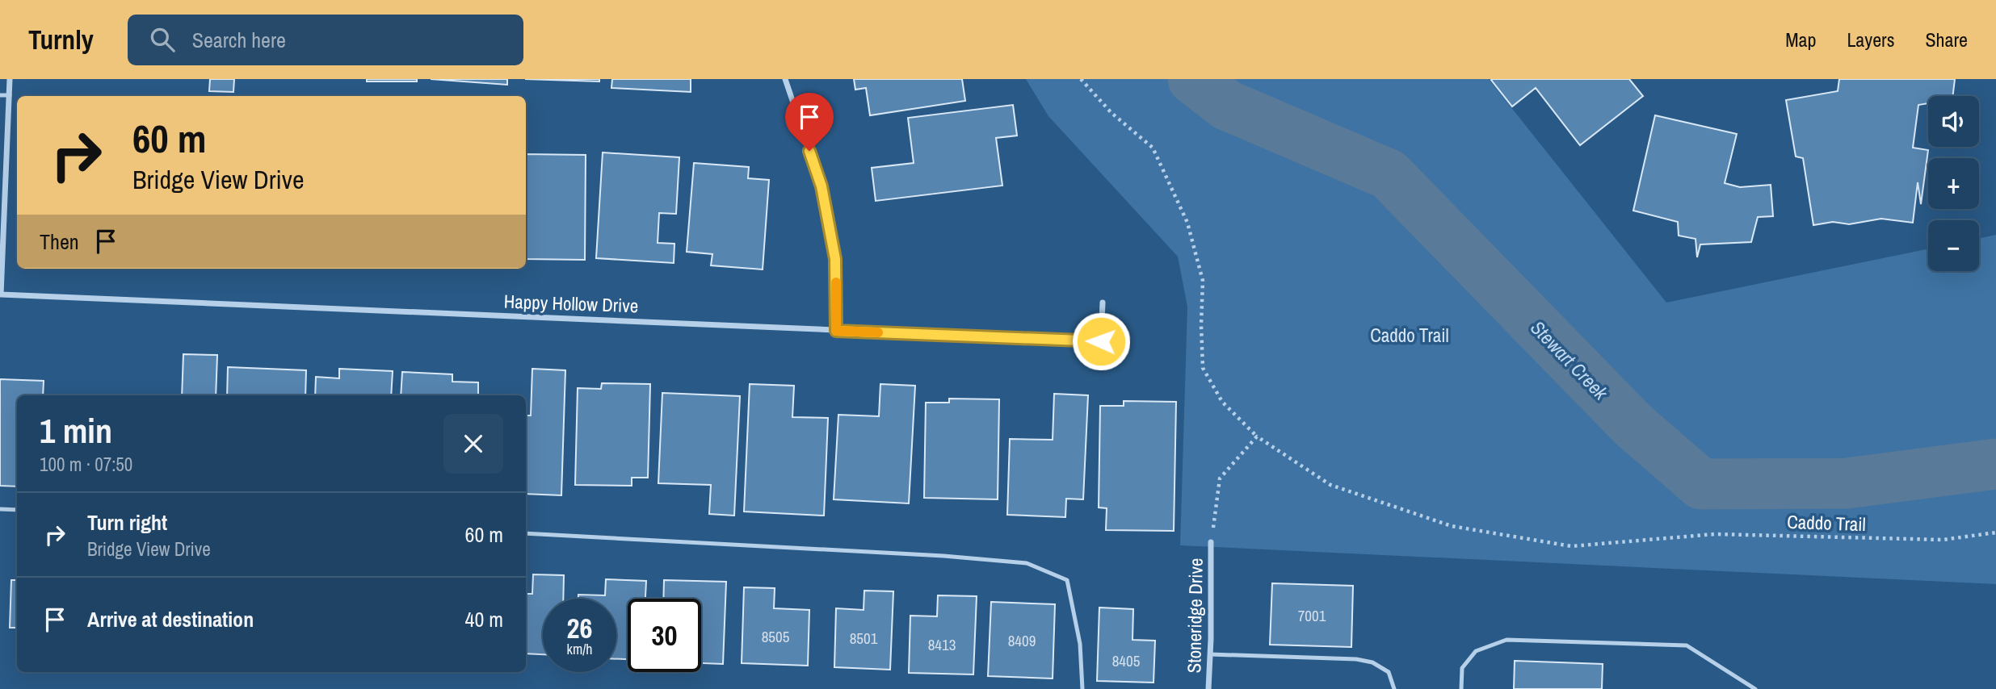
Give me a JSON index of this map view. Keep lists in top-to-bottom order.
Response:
{
  "streets": {
    "street": ["Happy Hollow Drive", "Stoneridge Drive"],
    "path": ["Caddo Trail"]
  },
  "water": ["Stewart Creek"],
  "parks": ["Caddo Trail"],
  "house_numbers": [
    "7001",
    "8505",
    "8501",
    "8409",
    "8413",
    "8405"
  ],
  "page": {
    "header": "Turnly",
    "search": "Search here",
    "nav": ["Map", "Layers", "Share"],
    "map_buttons": ["+", "−"],
    "turn": ["60 m", "Bridge View Drive"],
    "then": "Then",
    "heading": ["1 min", "100 m · 07:50"],
    "list": [
      {
        "name": "Turn right",
        "note": "Bridge View Drive",
        "value": "60 m"
      },
      {
        "name": "Arrive at destination",
        "value": "40 m"
      }
    ],
    "speed": "26 km/h",
    "limit": "30"
  }
}
